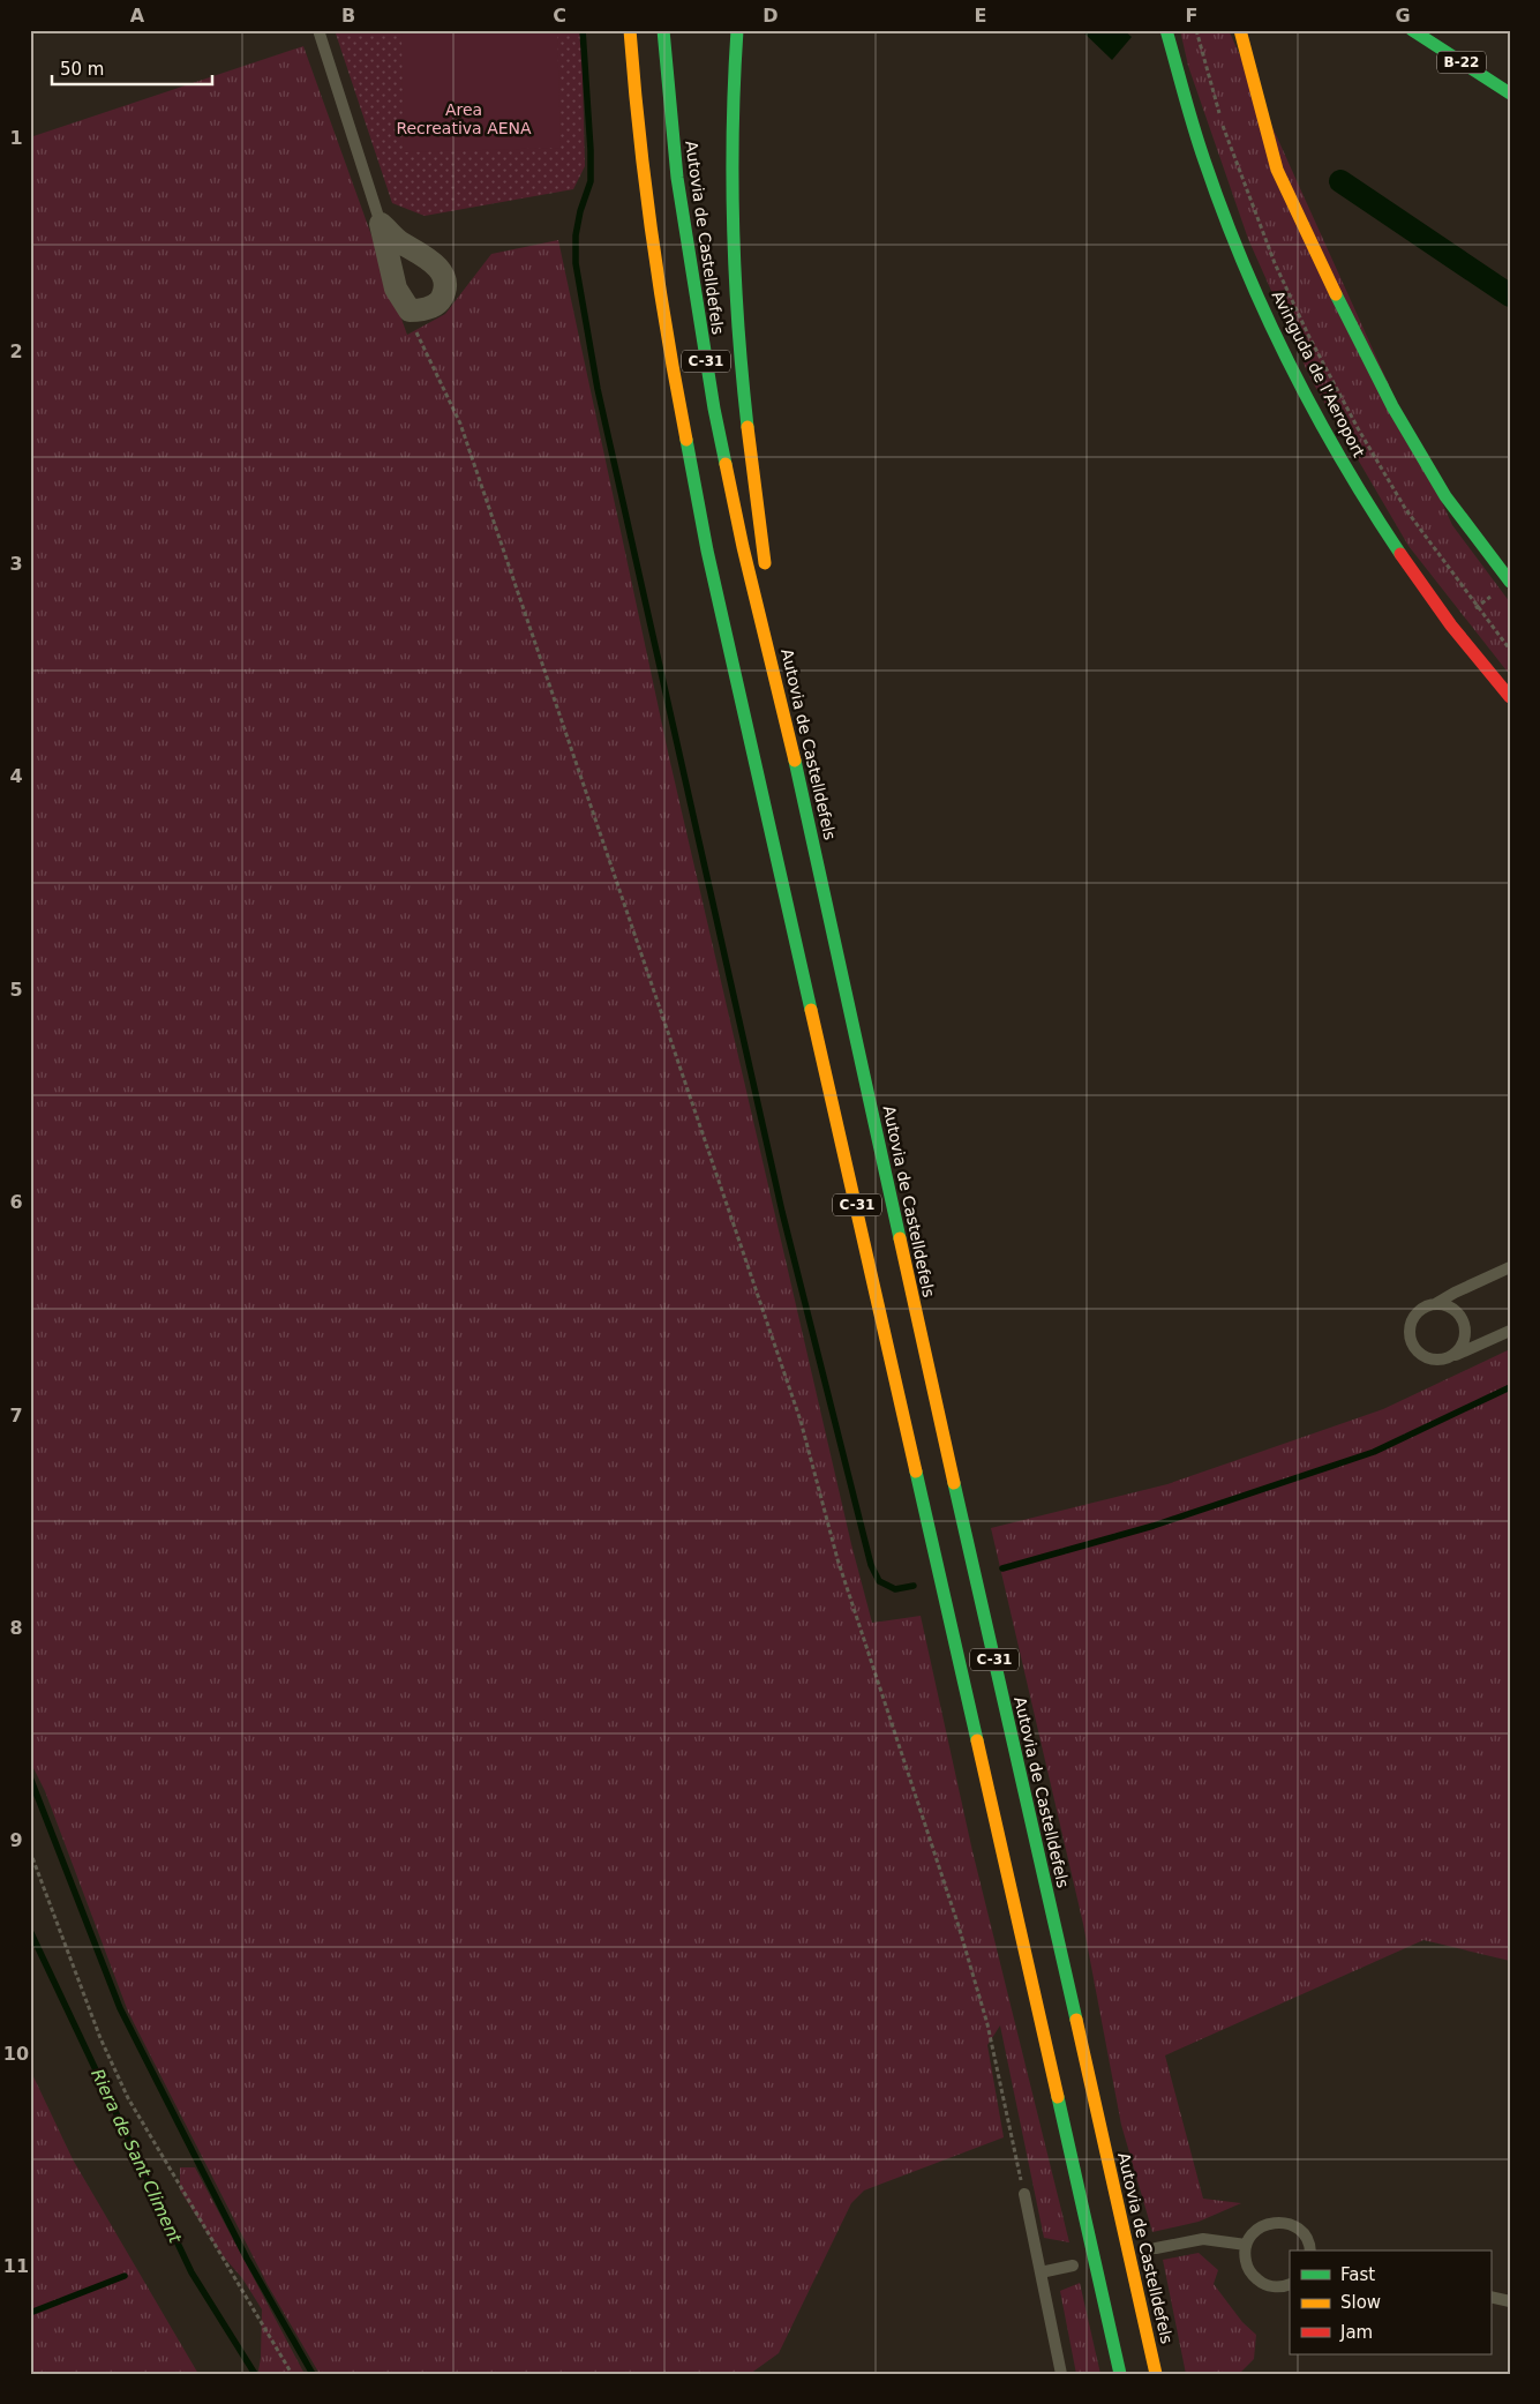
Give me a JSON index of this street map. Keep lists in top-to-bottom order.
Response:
{
  "streets": {
    "main road": [
      "B-22",
      "Autovia de Castelldefels",
      "C-31",
      "Avinguda de l'Aeroport"
    ]
  },
  "water": ["Riera de Sant Climent"],
  "parks": ["Area Recreativa AENA"],
  "legend": ["Fast", "Slow", "Jam"],
  "scale_bar": "50 m",
  "grid": {
    "columns": [
      "A",
      "B",
      "C",
      "D",
      "E",
      "F",
      "G"
    ],
    "rows": [
      "1",
      "2",
      "3",
      "4",
      "5",
      "6",
      "7",
      "8",
      "9",
      "10",
      "11"
    ]
  }
}
